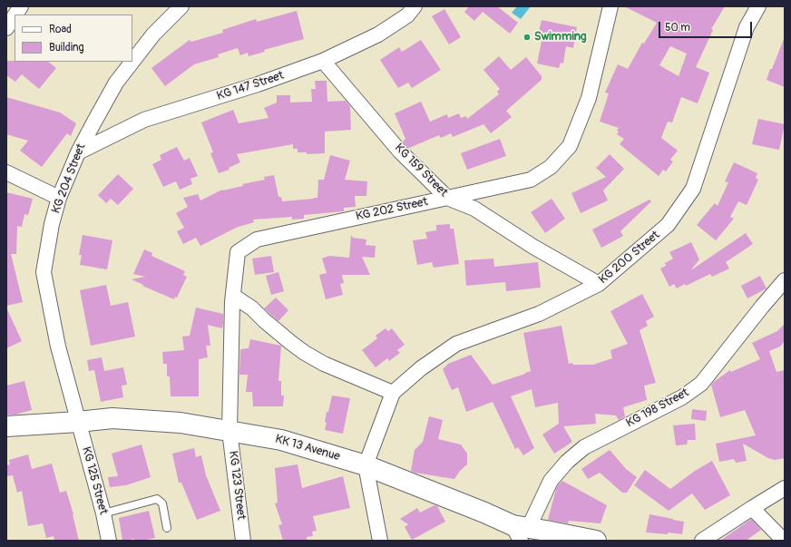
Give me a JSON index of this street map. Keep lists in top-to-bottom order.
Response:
{
  "streets": {
    "main road": ["KK 13 Avenue"],
    "street": [
      "KG 147 Street",
      "KG 159 Street",
      "KG 204 Street",
      "KG 202 Street",
      "KG 200 Street",
      "KG 198 Street",
      "KG 125 Street",
      "KG 123 Street"
    ]
  },
  "crossings": [
    ["KG 147 Street", "KG 159 Street"],
    ["KG 147 Street", "KG 204 Street"],
    ["KG 159 Street", "KG 202 Street"],
    ["KG 159 Street", "KG 200 Street"],
    ["KG 204 Street", "KK 13 Avenue"],
    ["KG 204 Street", "KG 125 Street"],
    ["KG 202 Street", "KK 13 Avenue"],
    ["KG 202 Street", "KG 123 Street"],
    ["KG 200 Street", "KK 13 Avenue"],
    ["KG 198 Street", "KK 13 Avenue"],
    ["KK 13 Avenue", "KG 125 Street"],
    ["KK 13 Avenue", "KG 123 Street"]
  ],
  "places": ["Swimming"],
  "legend": ["Road", "Building"],
  "scale_bar": "50 m"
}
